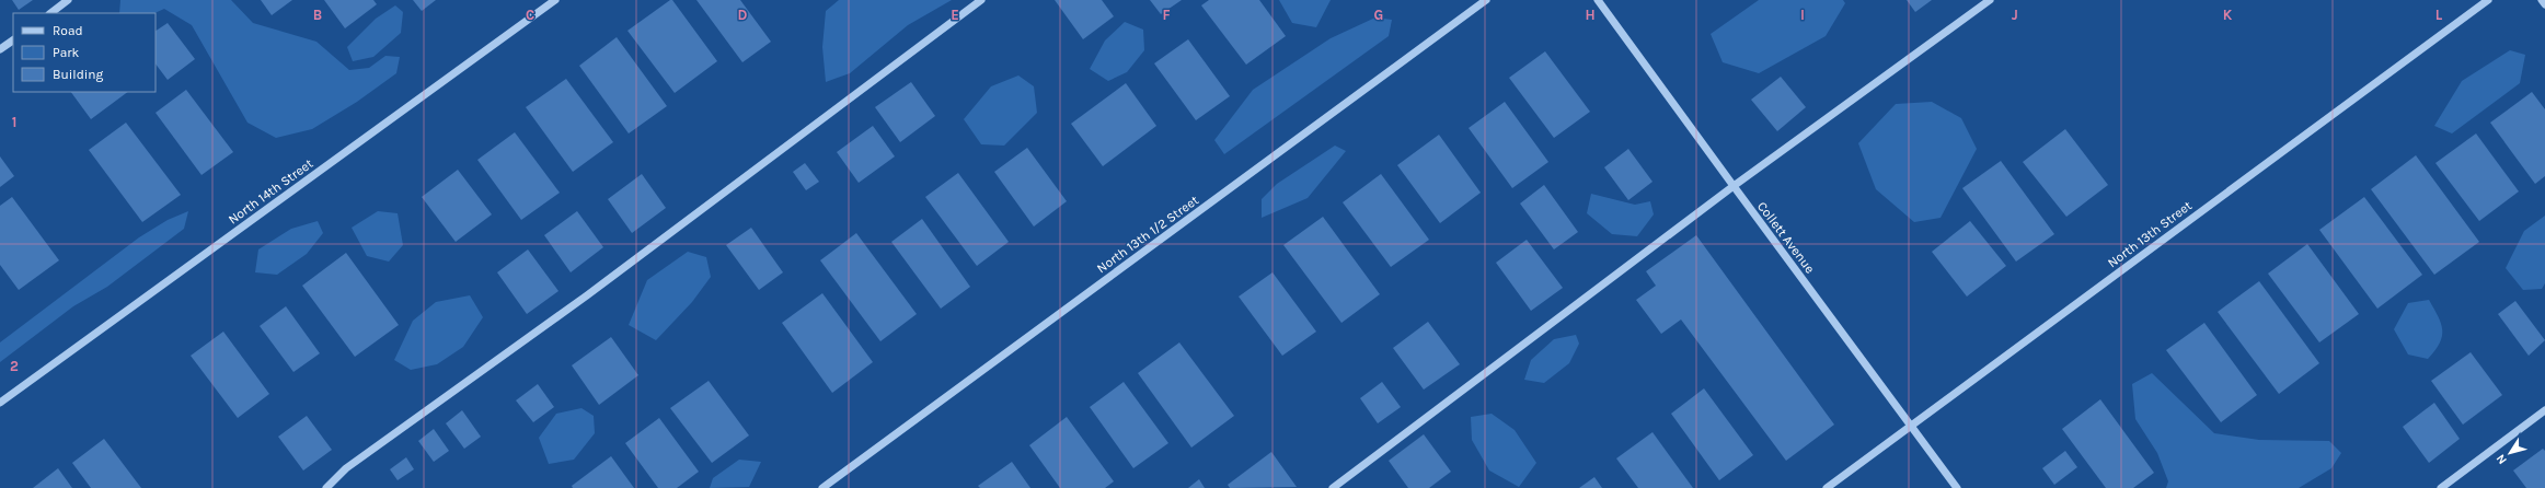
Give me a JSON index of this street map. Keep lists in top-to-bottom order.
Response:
{
  "streets": {
    "street": [
      "North 14th Street",
      "North 13th 1/2 Street",
      "North 13th Street",
      "Collett Avenue"
    ]
  },
  "crossings": [
    ["North 13th Street", "Collett Avenue"]
  ],
  "legend": ["Road", "Park", "Building"],
  "north": "bottom left",
  "grid": {
    "columns": [
      "B",
      "C",
      "D",
      "E",
      "F",
      "G",
      "H",
      "I",
      "J",
      "K",
      "L"
    ],
    "rows": ["1", "2"]
  }
}
